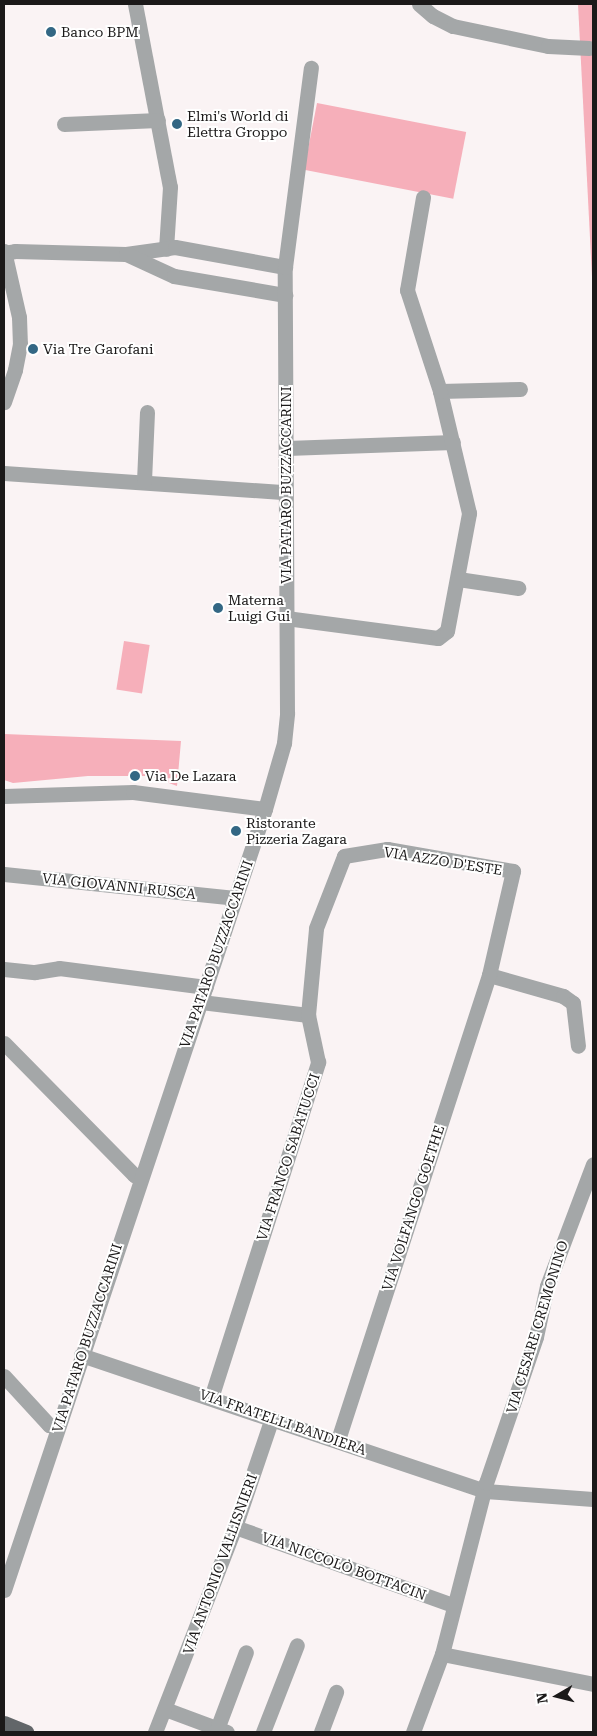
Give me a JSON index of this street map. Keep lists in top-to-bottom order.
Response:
{
  "streets": {
    "street": [
      "VIA PATARO BUZZACCARINI",
      "VIA AZZO D'ESTE",
      "VIA GIOVANNI RUSCA",
      "VIA FRANCO SABATUCCI",
      "VIA VOLFANGO GOETHE",
      "VIA CESARE CREMONINO",
      "VIA FRATELLI BANDIERA",
      "VIA ANTONIO VALLISNIERI",
      "VIA NICCOLÒ BOTTACIN"
    ]
  },
  "crossings": [
    ["VIA PATARO BUZZACCARINI", "VIA GIOVANNI RUSCA"],
    ["VIA PATARO BUZZACCARINI", "VIA FRATELLI BANDIERA"],
    ["VIA AZZO D'ESTE", "VIA FRANCO SABATUCCI"],
    ["VIA AZZO D'ESTE", "VIA VOLFANGO GOETHE"],
    ["VIA FRANCO SABATUCCI", "VIA FRATELLI BANDIERA"],
    ["VIA VOLFANGO GOETHE", "VIA FRATELLI BANDIERA"],
    ["VIA CESARE CREMONINO", "VIA FRATELLI BANDIERA"],
    ["VIA CESARE CREMONINO", "VIA NICCOLÒ BOTTACIN"],
    ["VIA FRATELLI BANDIERA", "VIA ANTONIO VALLISNIERI"],
    ["VIA ANTONIO VALLISNIERI", "VIA NICCOLÒ BOTTACIN"]
  ],
  "places": [
    "Banco BPM",
    "Elmi's World di Elettra Groppo",
    "Via Tre Garofani",
    "Materna Luigi Gui",
    "Via De Lazara",
    "Ristorante Pizzeria Zagara"
  ],
  "north": "left"
}
